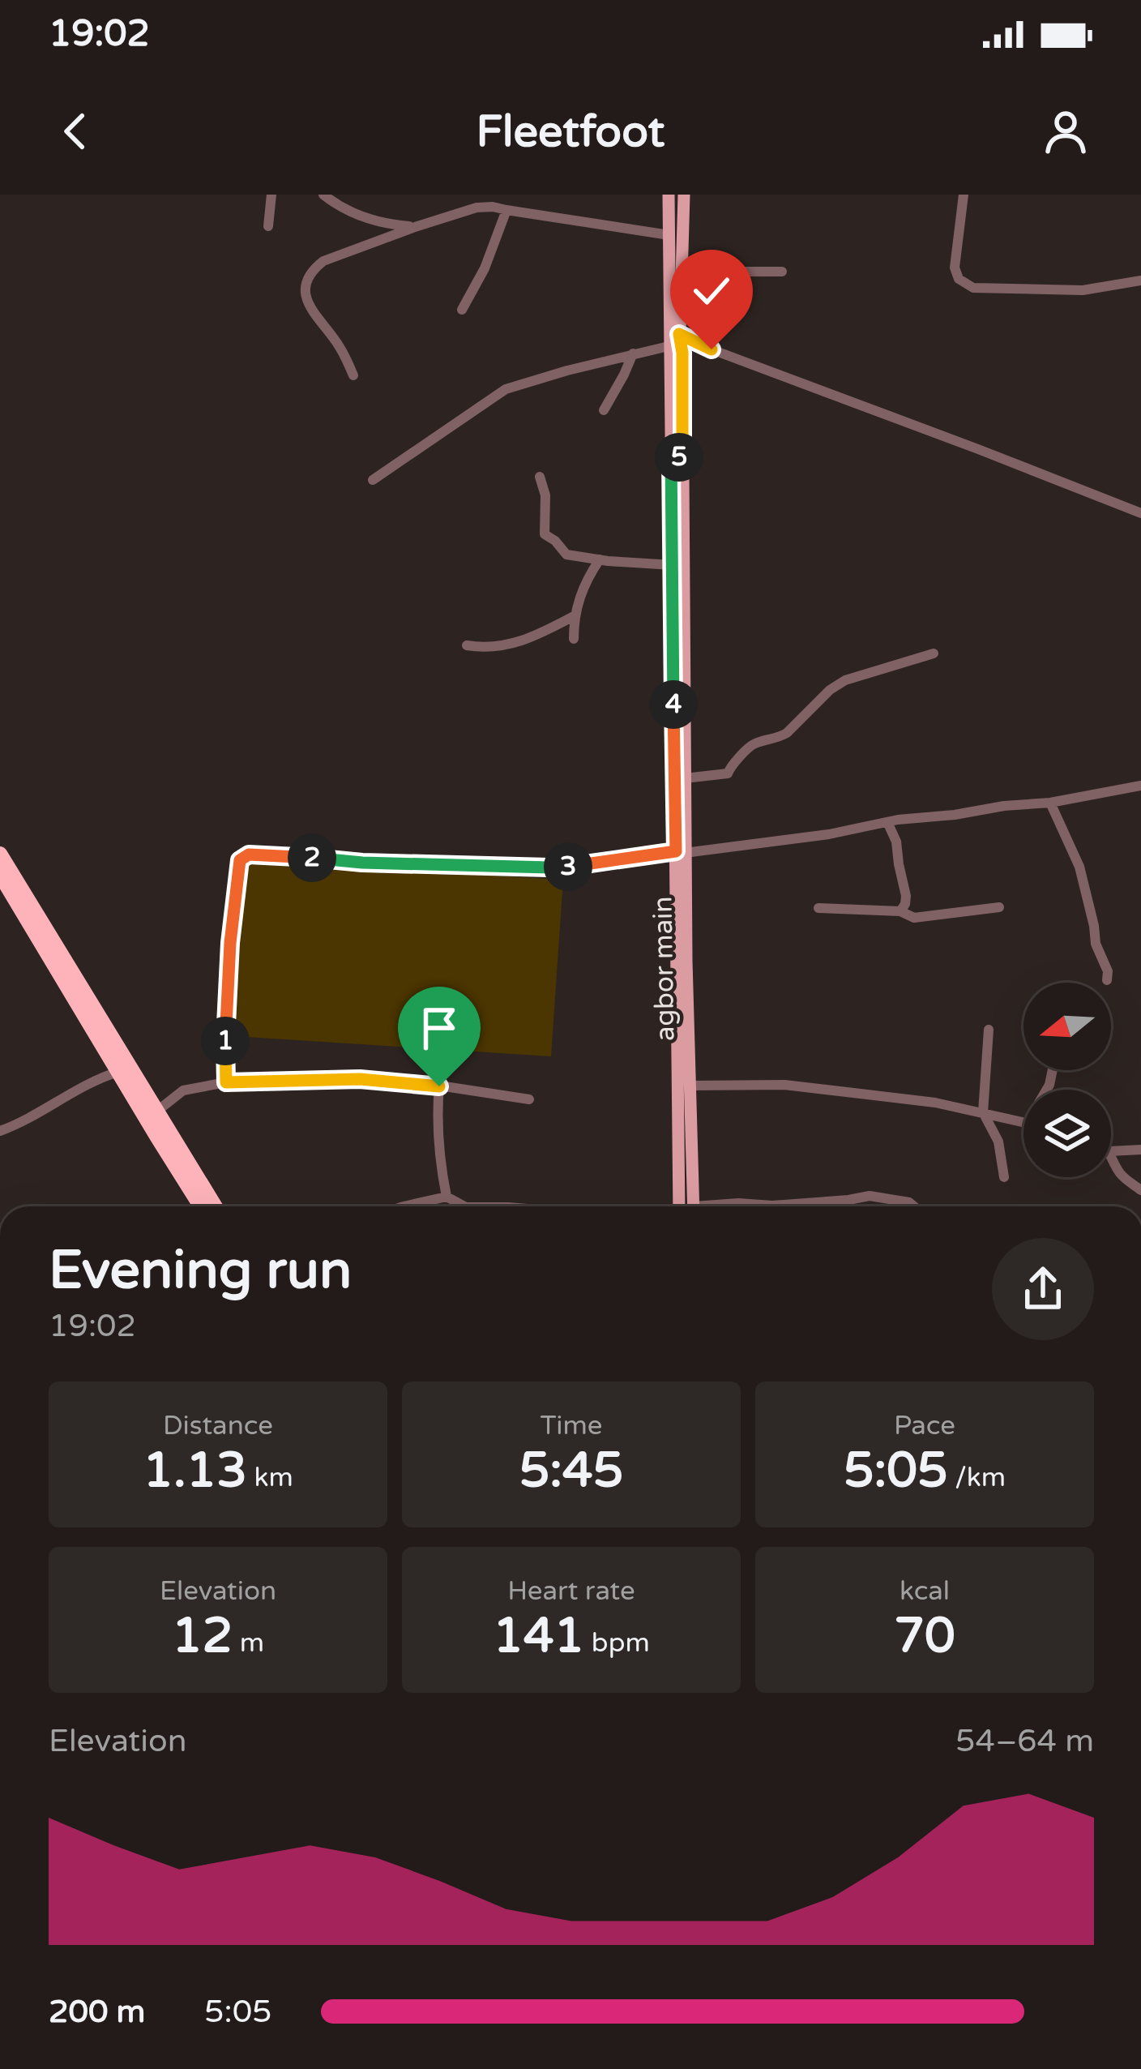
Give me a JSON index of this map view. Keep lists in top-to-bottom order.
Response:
{
  "streets": {
    "main road": ["agbor main"]
  },
  "north": "left",
  "page": {
    "status": "19:02",
    "header": "Fleetfoot",
    "pins": [
      "5",
      "4",
      "2",
      "3",
      "1"
    ],
    "heading": ["Evening run", "19:02"],
    "stats": [
      ["Distance", "1.13 km"],
      ["Time", "5:45"],
      ["Pace", "5:05 /km"],
      ["Elevation", "12 m"],
      ["Heart rate", "141 bpm"],
      ["kcal", "70"]
    ],
    "chart": ["Elevation", "54–64 m"],
    "list": [
      {
        "name": "200 m",
        "note": "5:05"
      }
    ]
  }
}
